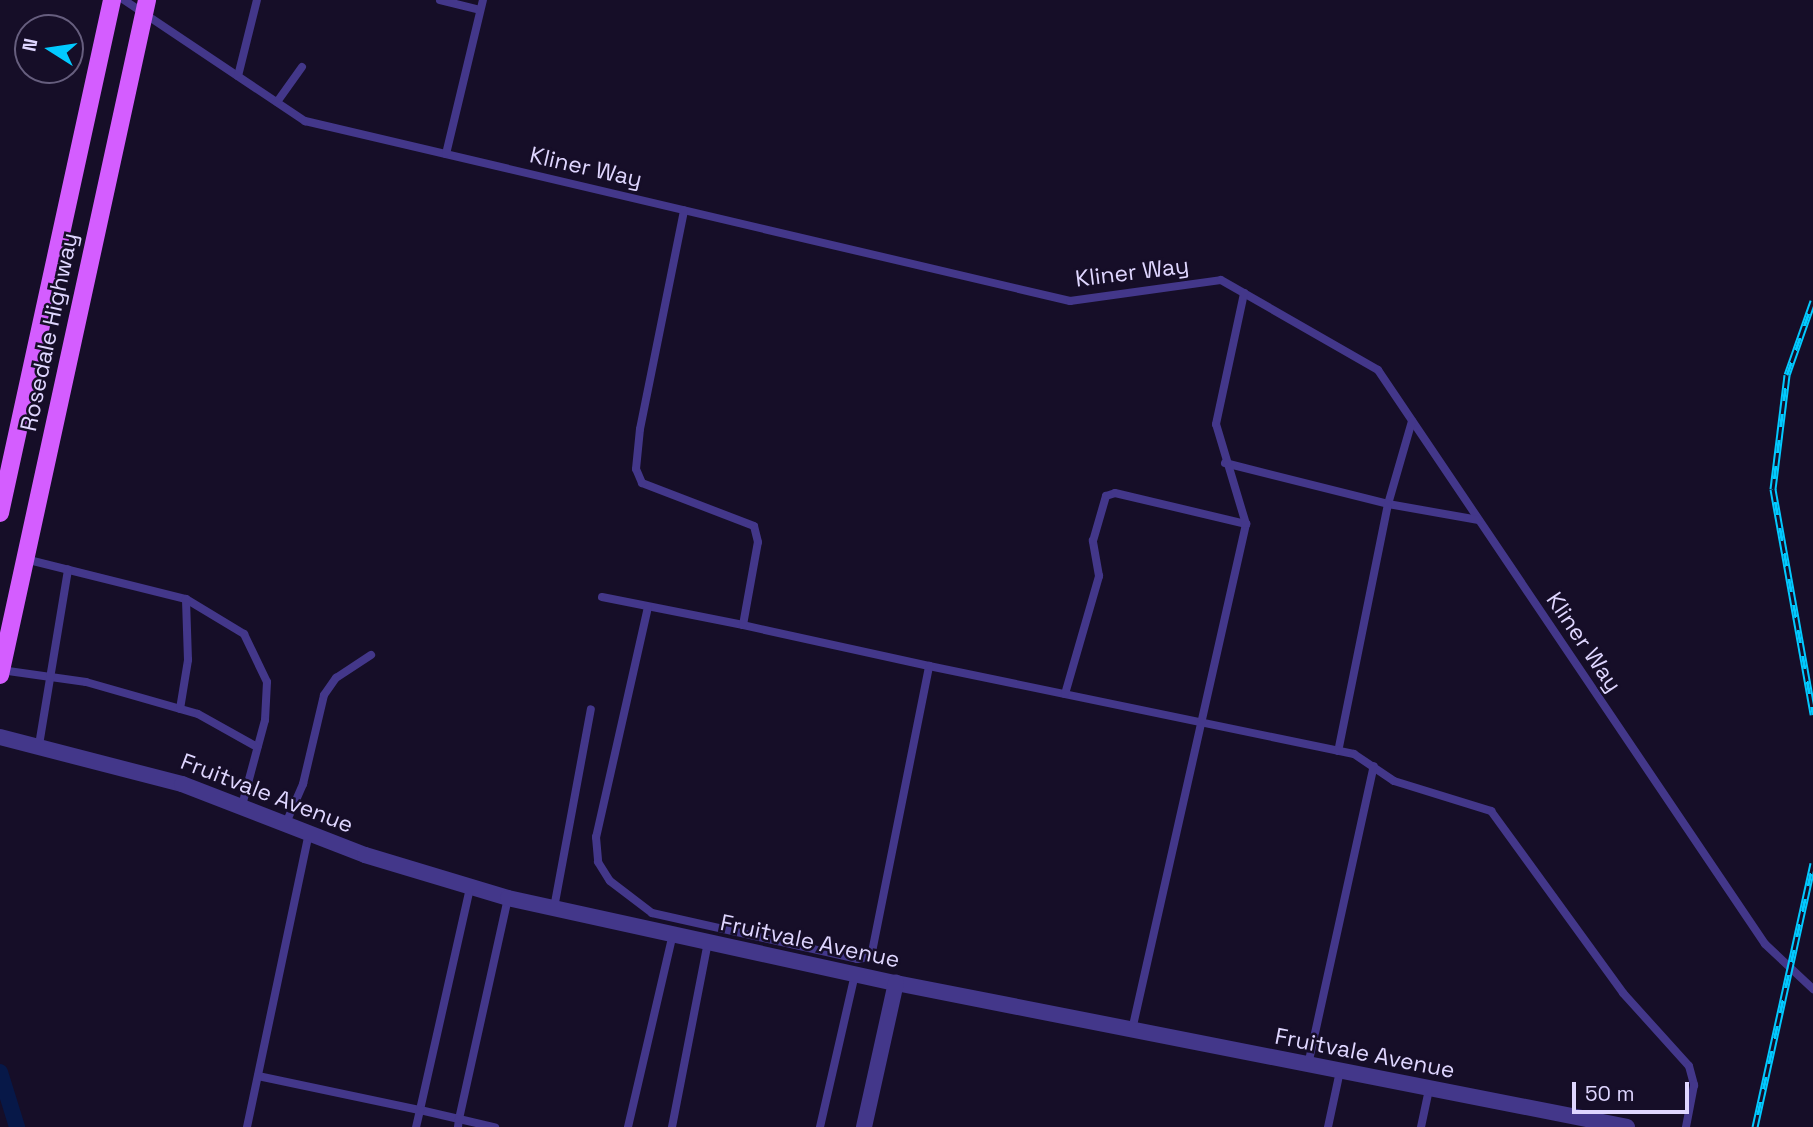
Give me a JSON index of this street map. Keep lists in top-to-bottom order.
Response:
{
  "streets": {
    "main road": ["Rosedale Highway"],
    "street": ["Fruitvale Avenue"],
    "lane": ["Kliner Way"]
  },
  "crossings": [
    ["Kliner Way", "Rosedale Highway"]
  ],
  "scale_bar": "50 m",
  "north": "left"
}
